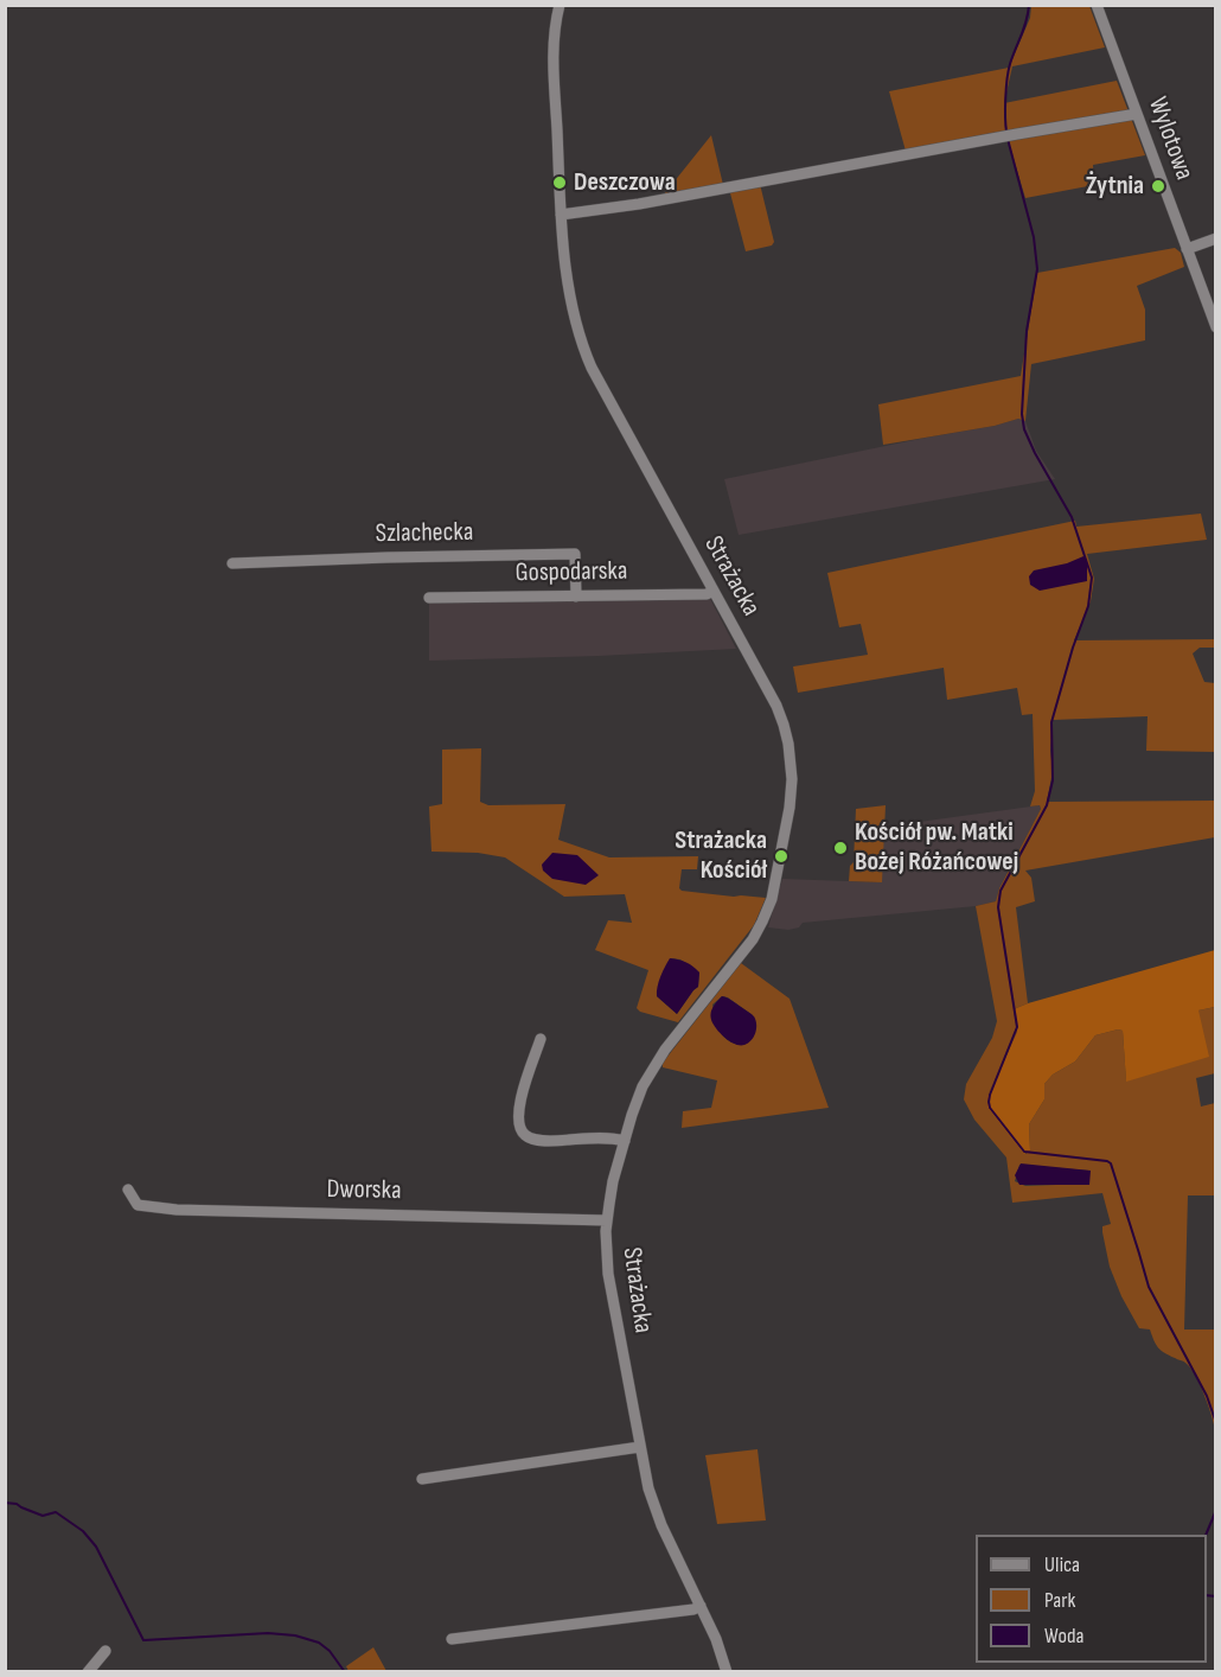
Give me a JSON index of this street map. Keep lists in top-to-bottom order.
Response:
{
  "streets": {
    "street": [
      "Wylotowa",
      "Szlachecka",
      "Gospodarska",
      "Strażacka",
      "Dworska"
    ]
  },
  "crossings": [
    ["Szlachecka", "Gospodarska"],
    ["Gospodarska", "Strażacka"],
    ["Strażacka", "Dworska"]
  ],
  "places": [
    "Deszczowa",
    "Żytnia",
    "Kościół pw. Matki Bożej Różańcowej",
    "Strażacka Kościół"
  ],
  "legend": ["Ulica", "Park", "Woda"]
}
